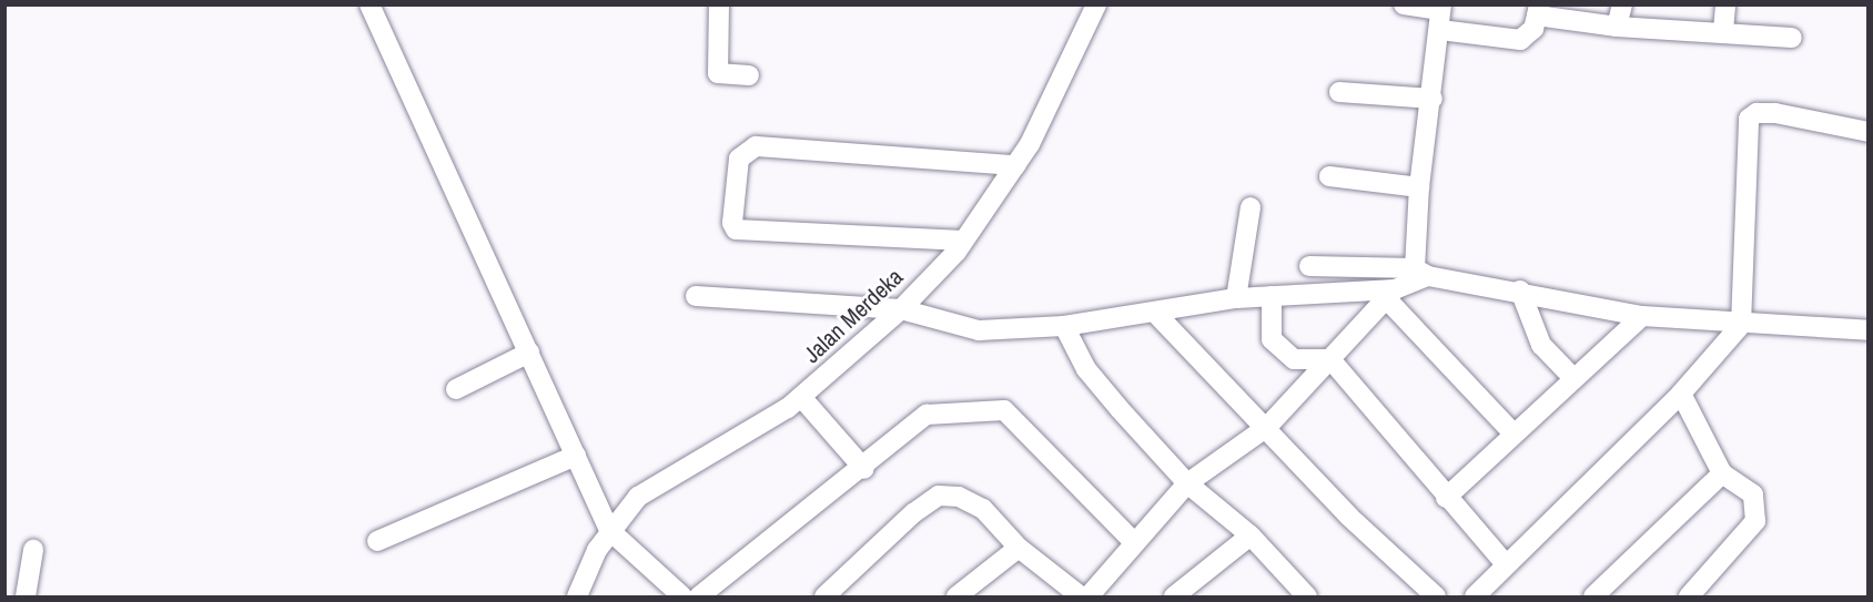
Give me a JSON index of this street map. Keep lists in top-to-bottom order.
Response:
{
  "streets": {
    "street": ["Jalan Merdeka"]
  }
}
